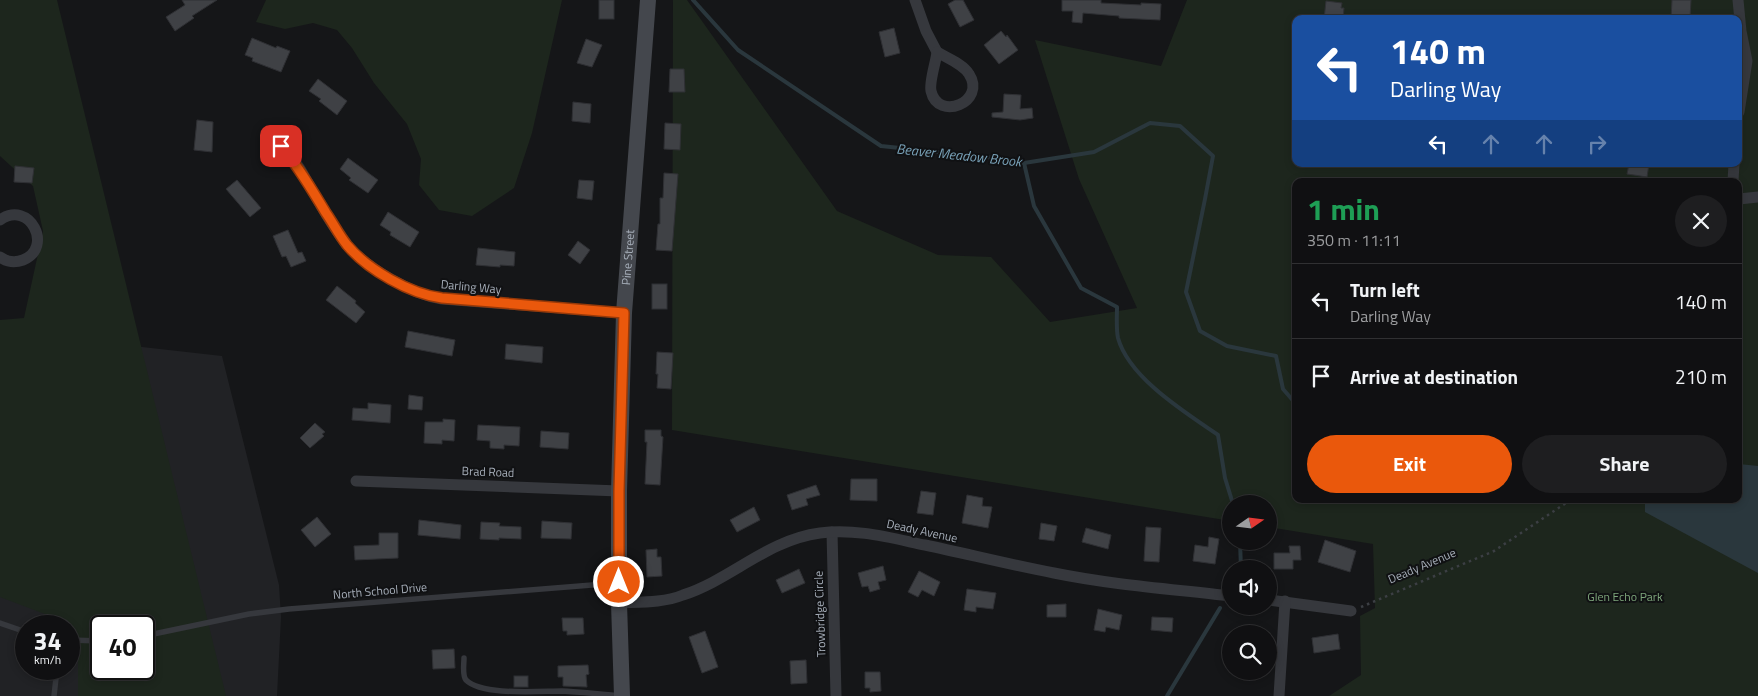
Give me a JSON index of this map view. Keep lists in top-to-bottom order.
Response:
{
  "streets": {
    "street": [
      "Pine Street",
      "Darling Way",
      "Brad Road",
      "Deady Avenue",
      "Trowbridge Circle"
    ],
    "lane": ["North School Drive"]
  },
  "crossings": [
    ["Pine Street", "Darling Way"],
    ["Pine Street", "Brad Road"],
    ["Pine Street", "Deady Avenue"],
    ["Pine Street", "North School Drive"],
    ["Deady Avenue", "Trowbridge Circle"]
  ],
  "water": ["Beaver Meadow Brook"],
  "parks": ["Glen Echo Park"],
  "north": "right",
  "page": {
    "turn": ["140 m", "Darling Way"],
    "heading": ["1 min", "350 m · 11:11"],
    "list": [
      {
        "name": "Turn left",
        "note": "Darling Way",
        "value": "140 m"
      },
      {
        "name": "Arrive at destination",
        "value": "210 m"
      }
    ],
    "buttons": ["Exit", "Share"],
    "speed": "34 km/h",
    "limit": "40"
  }
}
